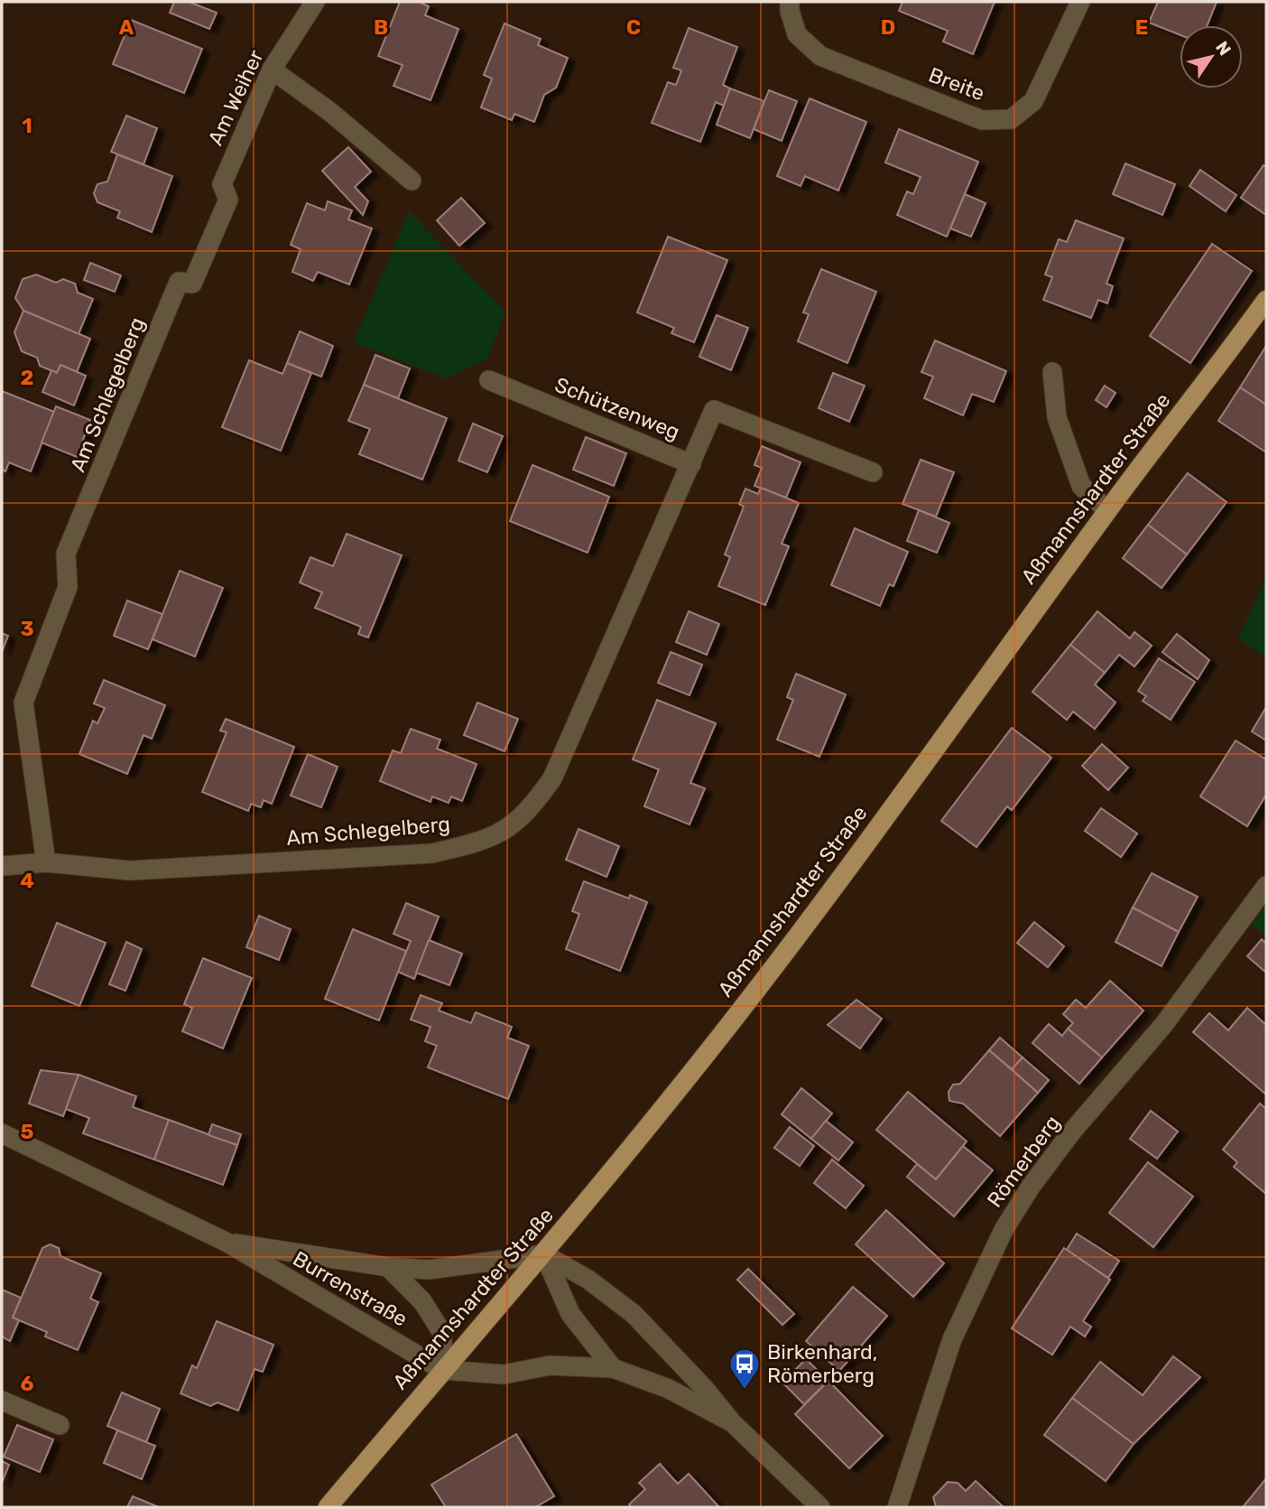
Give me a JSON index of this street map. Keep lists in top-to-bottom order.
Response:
{
  "streets": {
    "main road": ["Aßmannshardter Straße"],
    "street": [
      "Breite",
      "Am Weiher",
      "Am Schlegelberg",
      "Schützenweg",
      "Römerberg",
      "Burrenstraße"
    ]
  },
  "crossings": [
    ["Am Weiher", "Am Schlegelberg"],
    ["Am Schlegelberg", "Schützenweg"],
    ["Aßmannshardter Straße", "Burrenstraße"]
  ],
  "places": {
    "bus stop": ["Birkenhard, Römerberg"]
  },
  "north": "top right",
  "grid": {
    "columns": [
      "A",
      "B",
      "C",
      "D",
      "E"
    ],
    "rows": [
      "1",
      "2",
      "3",
      "4",
      "5",
      "6"
    ]
  }
}
